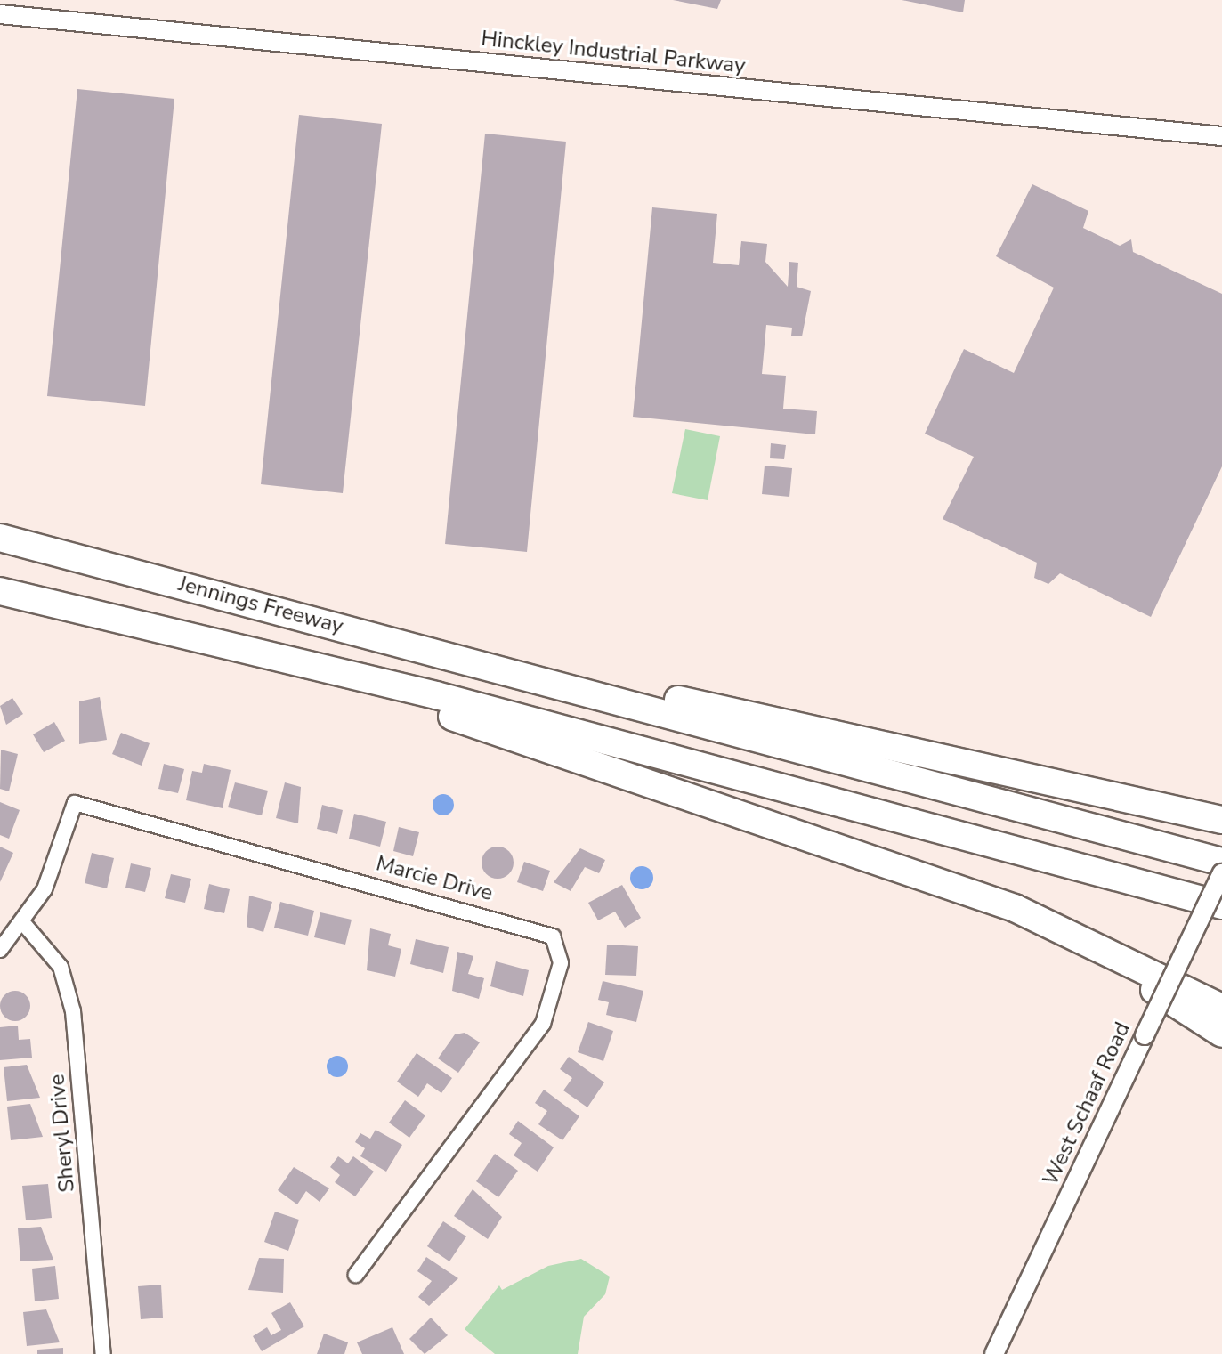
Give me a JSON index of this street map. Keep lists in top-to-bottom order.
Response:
{
  "streets": {
    "highway": ["Jennings Freeway"],
    "street": [
      "Hinckley Industrial Parkway",
      "Marcie Drive",
      "West Schaaf Road",
      "Sheryl Drive"
    ]
  },
  "crossings": [
    ["Marcie Drive", "Sheryl Drive"]
  ]
}
